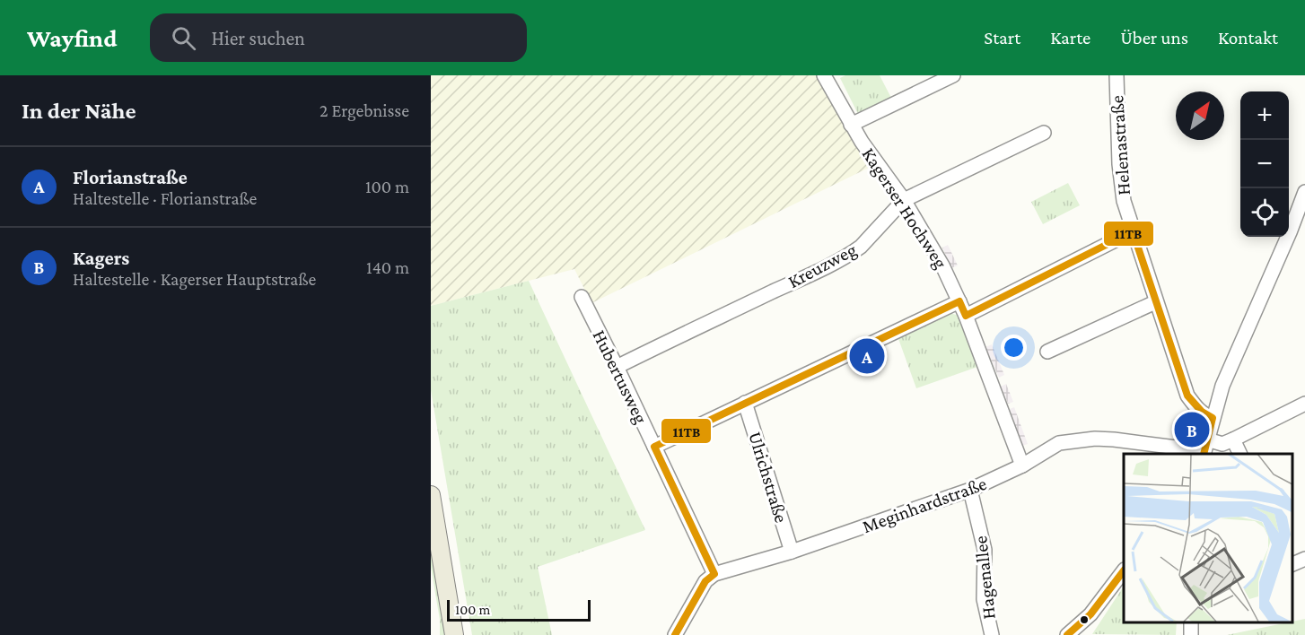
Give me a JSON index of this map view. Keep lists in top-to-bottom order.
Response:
{
  "streets": {
    "street": [
      "Helenastraße",
      "Kagerser Hochweg",
      "Kreuzweg",
      "Hubertusweg",
      "Ulrichstraße",
      "Meginhardstraße",
      "Hagenallee"
    ]
  },
  "crossings": [
    ["Kagerser Hochweg", "Kreuzweg"],
    ["Kagerser Hochweg", "Meginhardstraße"],
    ["Kreuzweg", "Hubertusweg"],
    ["Hubertusweg", "Meginhardstraße"],
    ["Ulrichstraße", "Meginhardstraße"],
    ["Meginhardstraße", "Hagenallee"]
  ],
  "lines": ["transit line 11TB"],
  "scale_bar": "100 m",
  "north": "top right",
  "page": {
    "header": "Wayfind",
    "search": "Hier suchen",
    "nav": [
      "Start",
      "Karte",
      "Über uns",
      "Kontakt"
    ],
    "heading": ["In der Nähe", "2 Ergebnisse"],
    "map_buttons": ["+", "−"],
    "list": [
      {
        "mark": "A",
        "name": "Florianstraße",
        "note": "Haltestelle · Florianstraße",
        "value": "100 m"
      },
      {
        "mark": "B",
        "name": "Kagers",
        "note": "Haltestelle · Kagerser Hauptstraße",
        "value": "140 m"
      }
    ],
    "pins": ["A", "B"],
    "scale": "100 m"
  }
}
